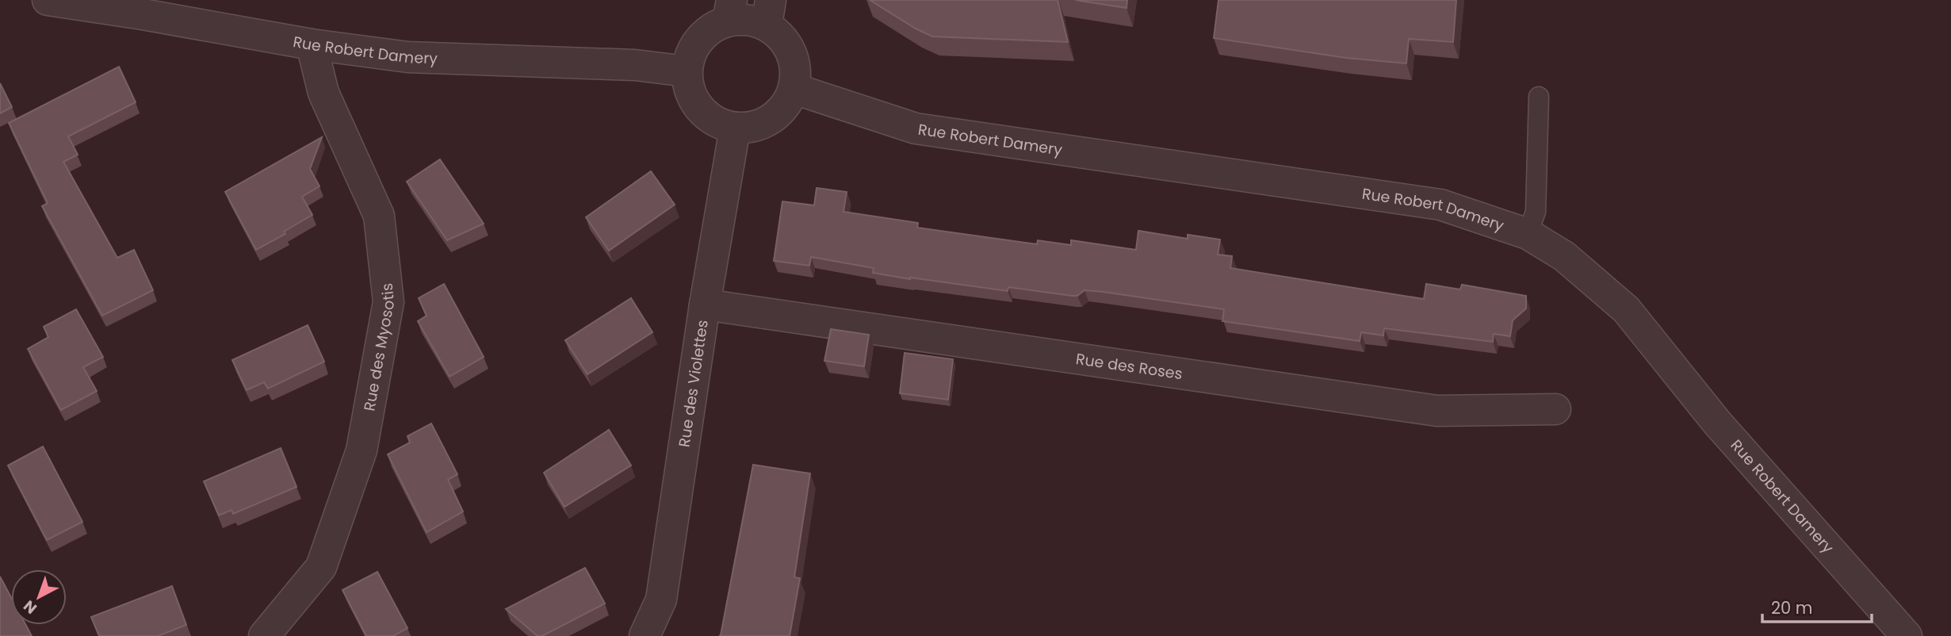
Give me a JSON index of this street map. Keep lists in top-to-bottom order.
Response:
{
  "streets": {
    "street": [
      "Rue Robert Damery",
      "Rue des Myosotis",
      "Rue des Roses",
      "Rue des Violettes"
    ]
  },
  "crossings": [
    ["Rue Robert Damery", "Rue des Myosotis"],
    ["Rue Robert Damery", "Rue des Violettes"],
    ["Rue des Roses", "Rue des Violettes"]
  ],
  "scale_bar": "20 m",
  "north": "bottom left"
}
